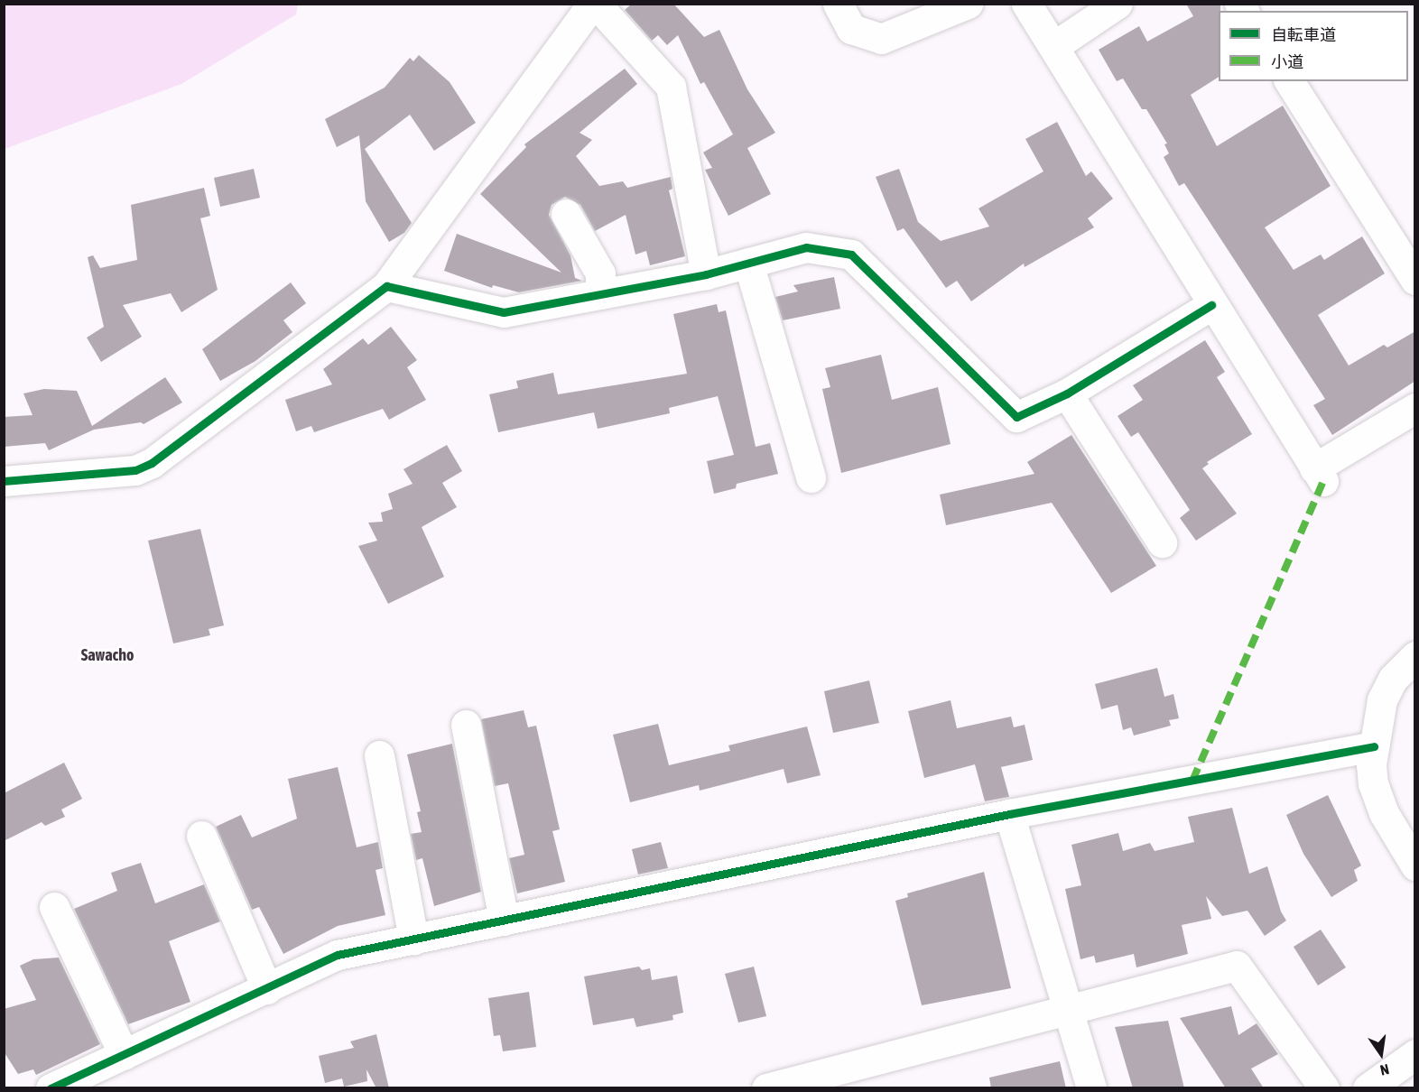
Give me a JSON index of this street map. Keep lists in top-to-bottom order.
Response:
{
  "districts": ["Sawacho"],
  "legend": ["自転車道", "小道"],
  "north": "bottom"
}
